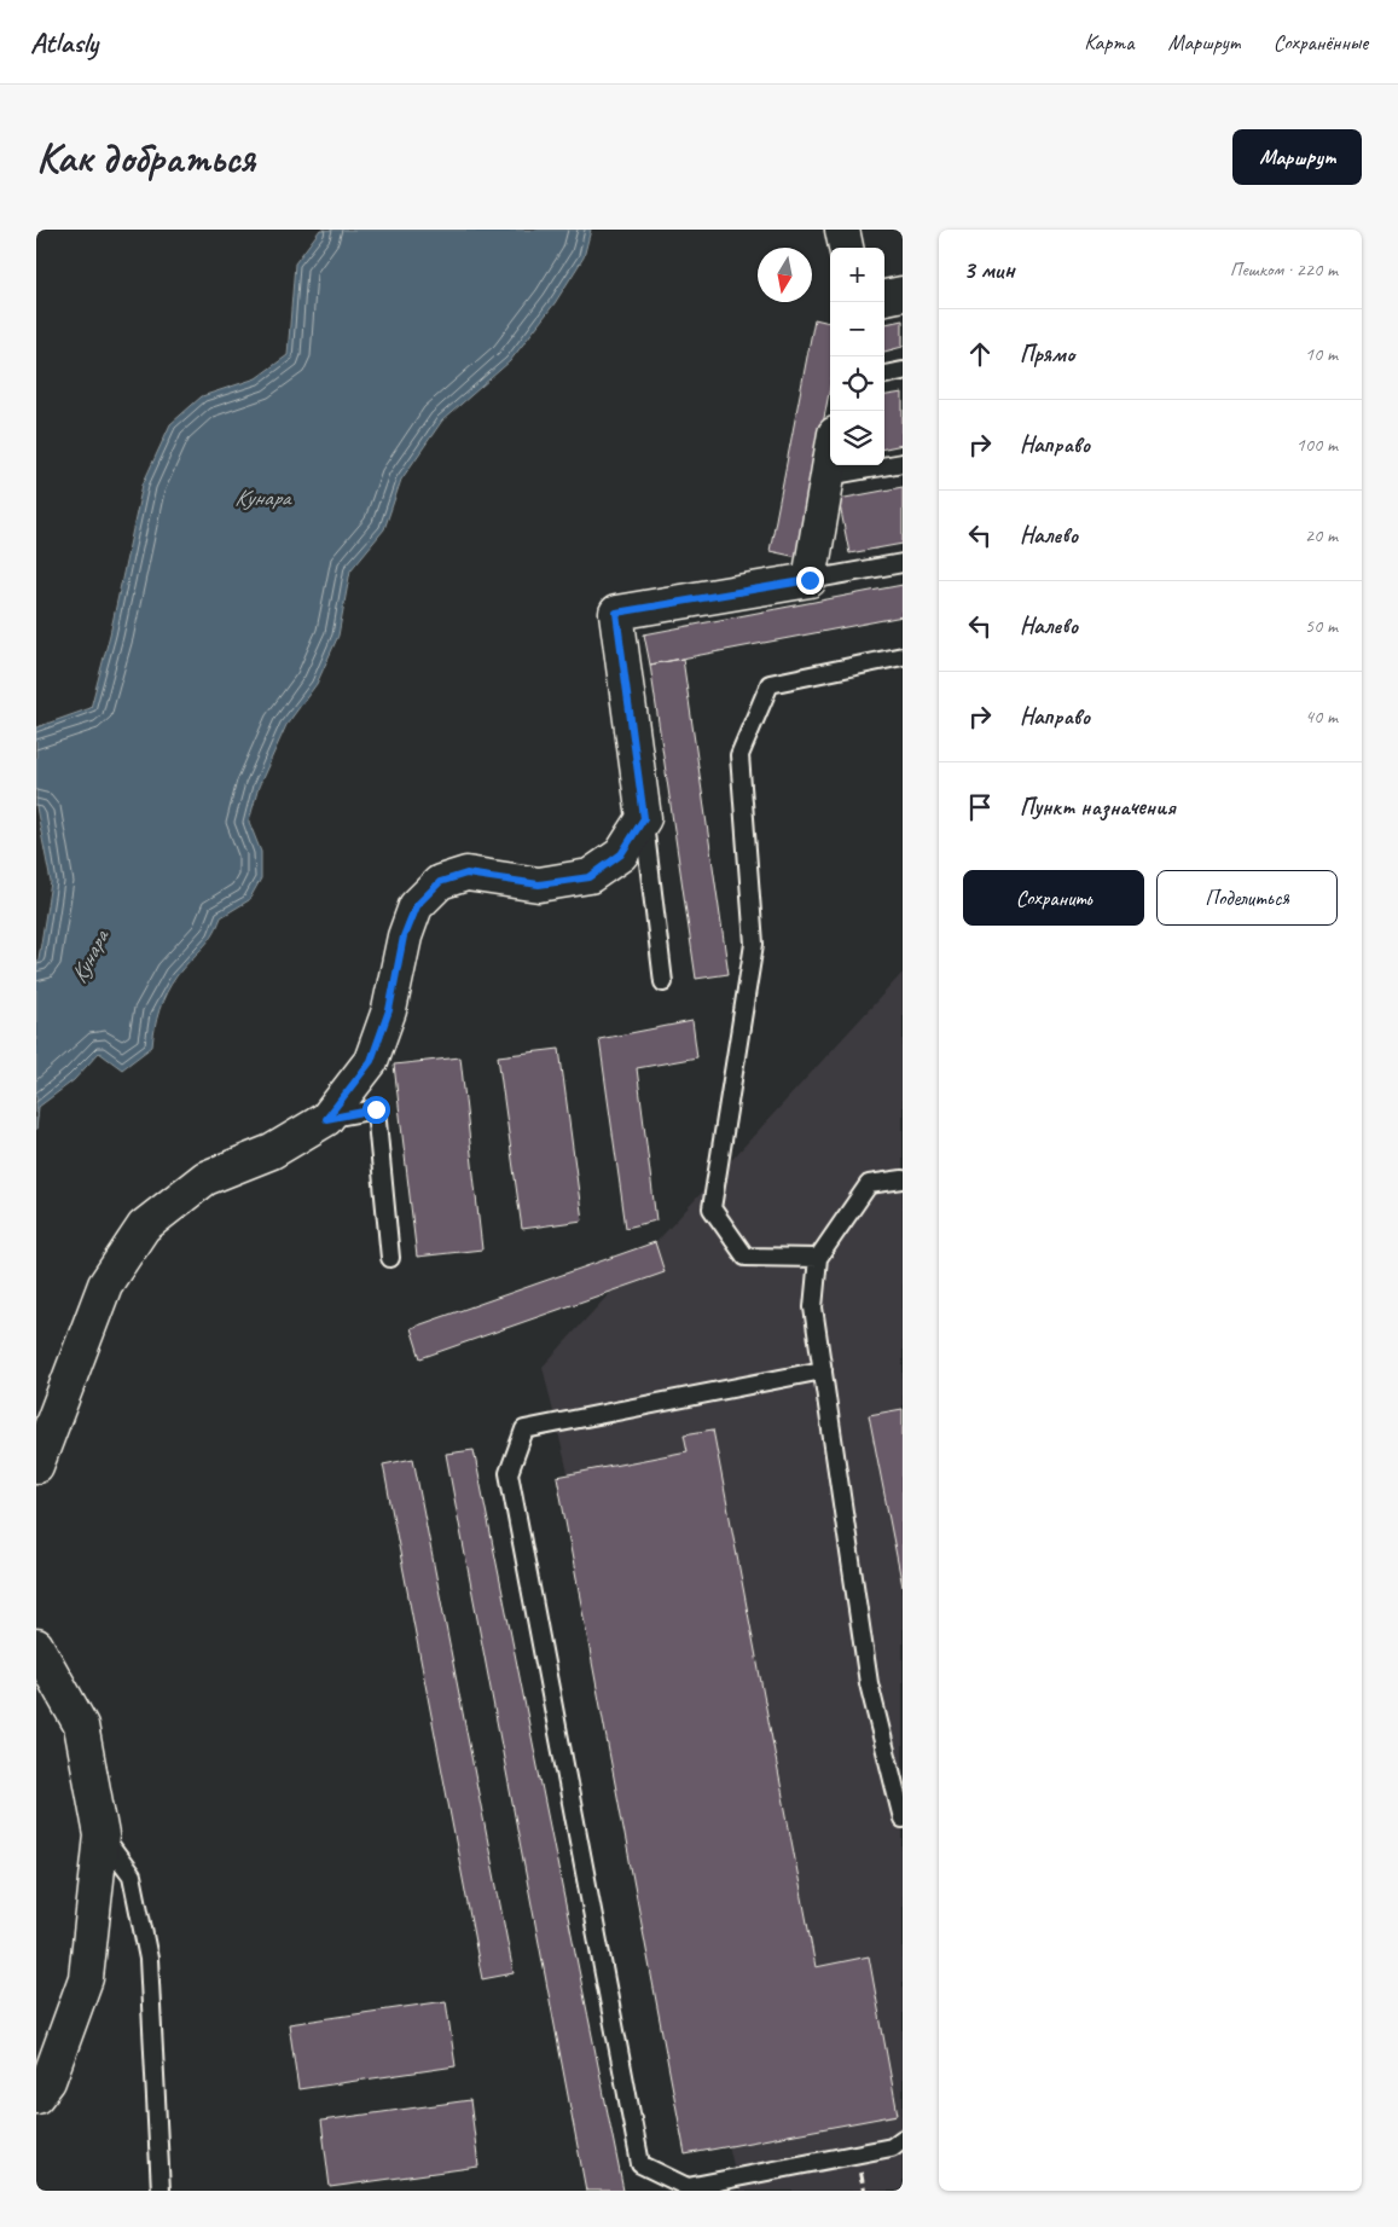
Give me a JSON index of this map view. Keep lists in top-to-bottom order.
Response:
{
  "water": ["Кунара"],
  "north": "bottom",
  "page": {
    "header": "Atlasly",
    "nav": ["Карта", "Маршрут", "Сохранённые"],
    "buttons": [
      "Маршрут",
      ["Сохранить", "Поделиться"]
    ],
    "title": "Как добраться",
    "heading": ["3 мин", "Пешком · 220 m"],
    "map_buttons": ["+", "−"],
    "list": [
      ["Прямо", "10 m"],
      ["Направо", "100 m"],
      ["Налево", "20 m"],
      ["Налево", "50 m"],
      ["Направо", "40 m"],
      "Пункт назначения"
    ]
  }
}
